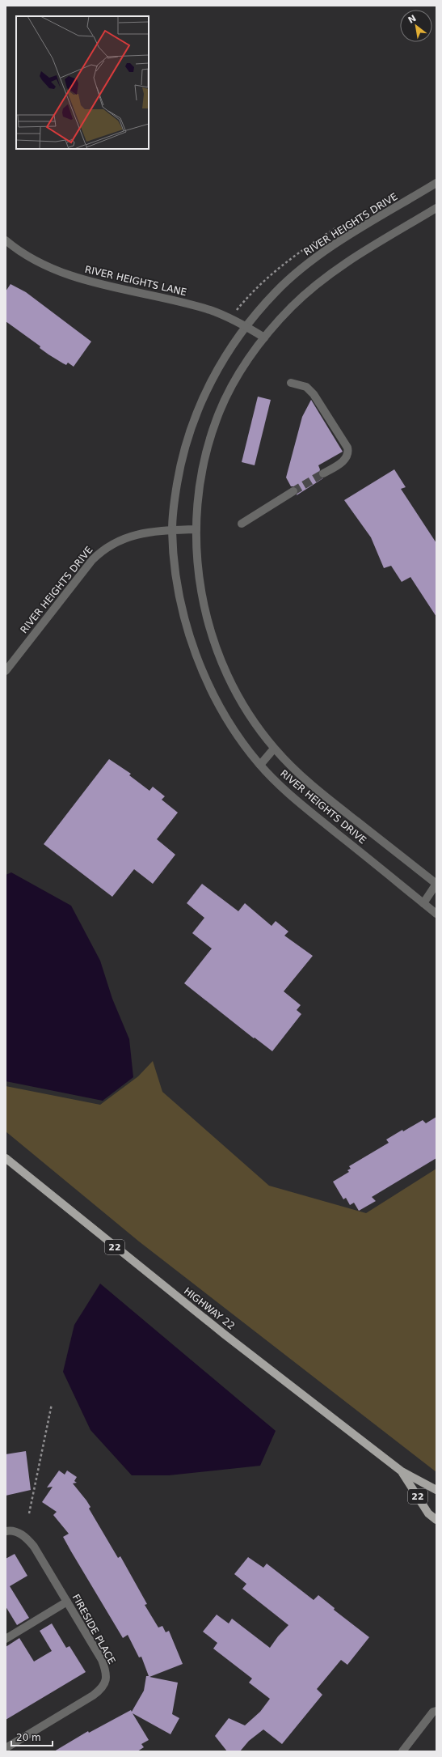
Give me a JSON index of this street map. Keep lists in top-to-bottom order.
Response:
{
  "streets": {
    "main road": ["22", "HIGHWAY 22"],
    "street": ["RIVER HEIGHTS DRIVE", "RIVER HEIGHTS LANE", "FIRESIDE PLACE"]
  },
  "crossings": [
    ["RIVER HEIGHTS DRIVE", "RIVER HEIGHTS LANE"]
  ],
  "scale_bar": "20 m",
  "north": "top left"
}
